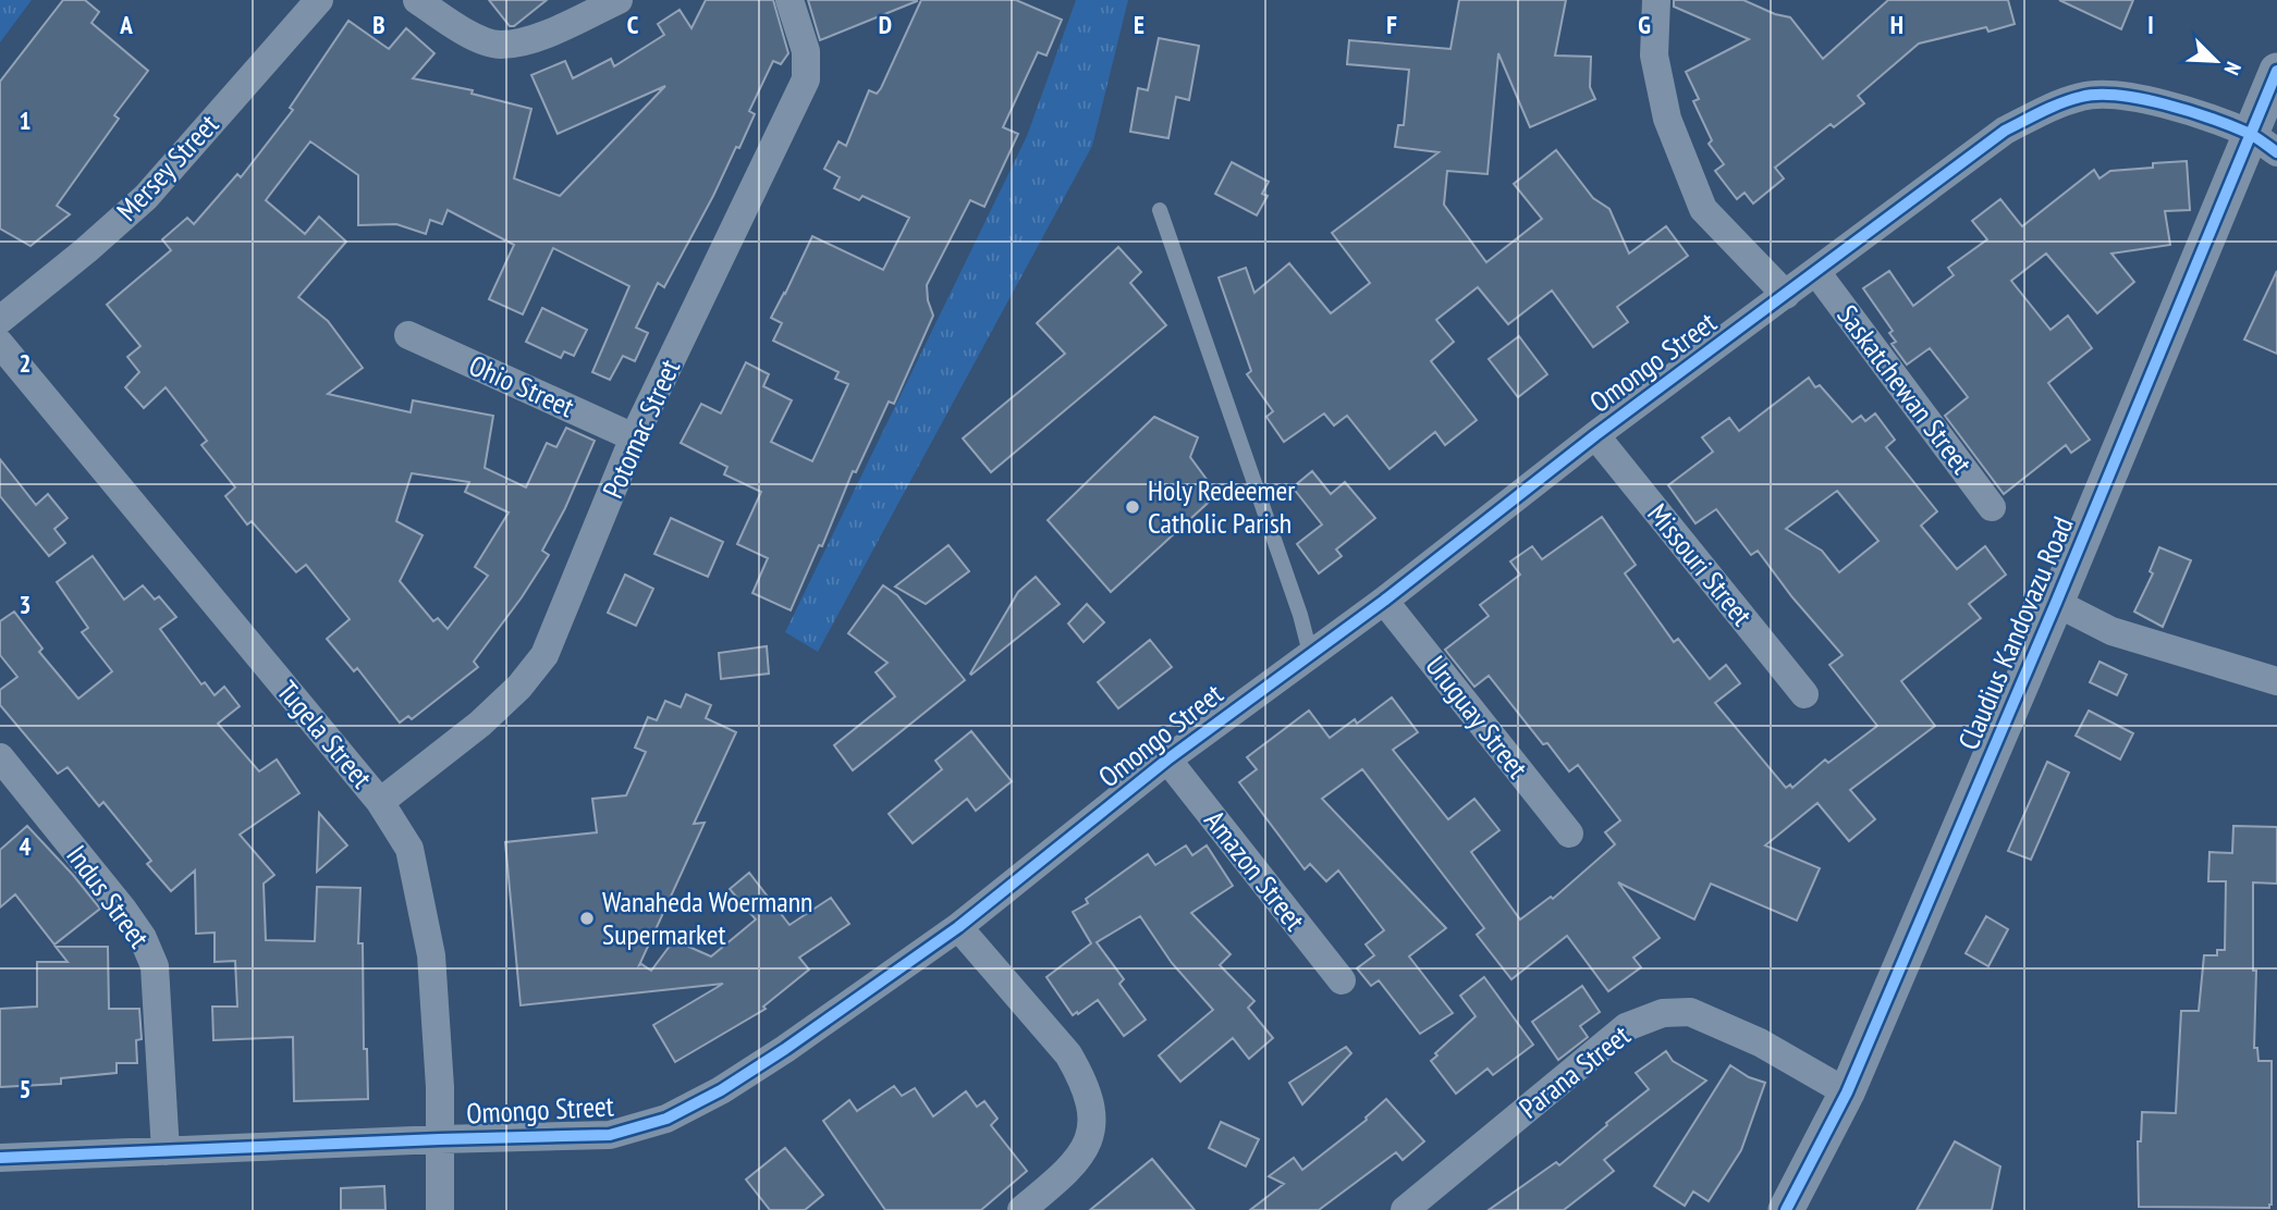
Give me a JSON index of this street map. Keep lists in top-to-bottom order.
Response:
{
  "streets": {
    "street": [
      "Mersey Street",
      "Omongo Street",
      "Ohio Street",
      "Saskatchewan Street",
      "Potomac Street",
      "Missouri Street",
      "Claudius Kandovazu Road",
      "Uruguay Street",
      "Tugela Street",
      "Amazon Street",
      "Indus Street",
      "Parana Street"
    ]
  },
  "crossings": [
    ["Omongo Street", "Saskatchewan Street"],
    ["Omongo Street", "Missouri Street"],
    ["Omongo Street", "Claudius Kandovazu Road"],
    ["Omongo Street", "Uruguay Street"],
    ["Omongo Street", "Tugela Street"],
    ["Omongo Street", "Amazon Street"],
    ["Omongo Street", "Indus Street"],
    ["Ohio Street", "Potomac Street"],
    ["Potomac Street", "Tugela Street"],
    ["Claudius Kandovazu Road", "Parana Street"]
  ],
  "places": ["Holy Redeemer Catholic Parish", "Wanaheda Woermann Supermarket"],
  "north": "bottom right",
  "grid": {
    "columns": [
      "A",
      "B",
      "C",
      "D",
      "E",
      "F",
      "G",
      "H",
      "I"
    ],
    "rows": [
      "1",
      "2",
      "3",
      "4",
      "5"
    ]
  }
}
